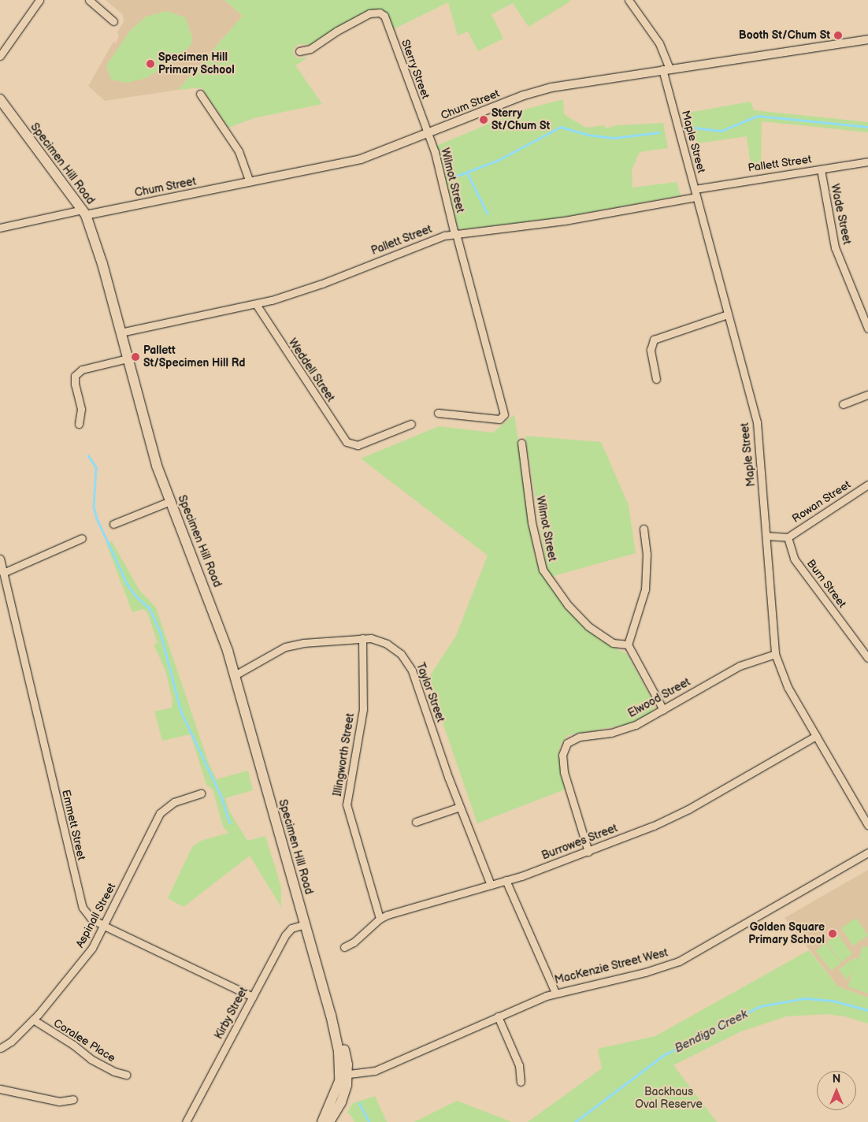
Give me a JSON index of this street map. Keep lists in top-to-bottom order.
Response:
{
  "streets": {
    "main road": ["Specimen Hill Road"],
    "street": [
      "Sterry Street",
      "Chum Street",
      "Maple Street",
      "Pallett Street",
      "Wilmot Street",
      "Wade Street",
      "Weddell Street",
      "Rowan Street",
      "Burn Street",
      "Taylor Street",
      "Elwood Street",
      "Illingworth Street",
      "Emmett Street",
      "Burrowes Street",
      "Aspinall Street",
      "MacKenzie Street West",
      "Kirby Street",
      "Coralee Place"
    ]
  },
  "crossings": [
    ["Sterry Street", "Chum Street"],
    ["Sterry Street", "Wilmot Street"],
    ["Chum Street", "Maple Street"],
    ["Chum Street", "Specimen Hill Road"],
    ["Chum Street", "Wilmot Street"],
    ["Maple Street", "Pallett Street"],
    ["Maple Street", "Elwood Street"],
    ["Maple Street", "Burrowes Street"],
    ["Specimen Hill Road", "Pallett Street"],
    ["Specimen Hill Road", "Taylor Street"],
    ["Specimen Hill Road", "MacKenzie Street West"],
    ["Specimen Hill Road", "Kirby Street"],
    ["Pallett Street", "Wilmot Street"],
    ["Pallett Street", "Wade Street"],
    ["Pallett Street", "Weddell Street"],
    ["Rowan Street", "Burn Street"],
    ["Taylor Street", "Illingworth Street"],
    ["Taylor Street", "Burrowes Street"],
    ["Elwood Street", "Burrowes Street"],
    ["Illingworth Street", "Burrowes Street"],
    ["Emmett Street", "Aspinall Street"],
    ["Emmett Street", "Kirby Street"],
    ["Aspinall Street", "Coralee Place"]
  ],
  "water": ["Bendigo Creek"],
  "parks": ["Backhaus Oval Reserve"],
  "places": [
    "Booth St/Chum St",
    "Specimen Hill Primary School",
    "Sterry St/Chum St",
    "Pallett St/Specimen Hill Rd",
    "Golden Square Primary School"
  ],
  "north": "top"
}
